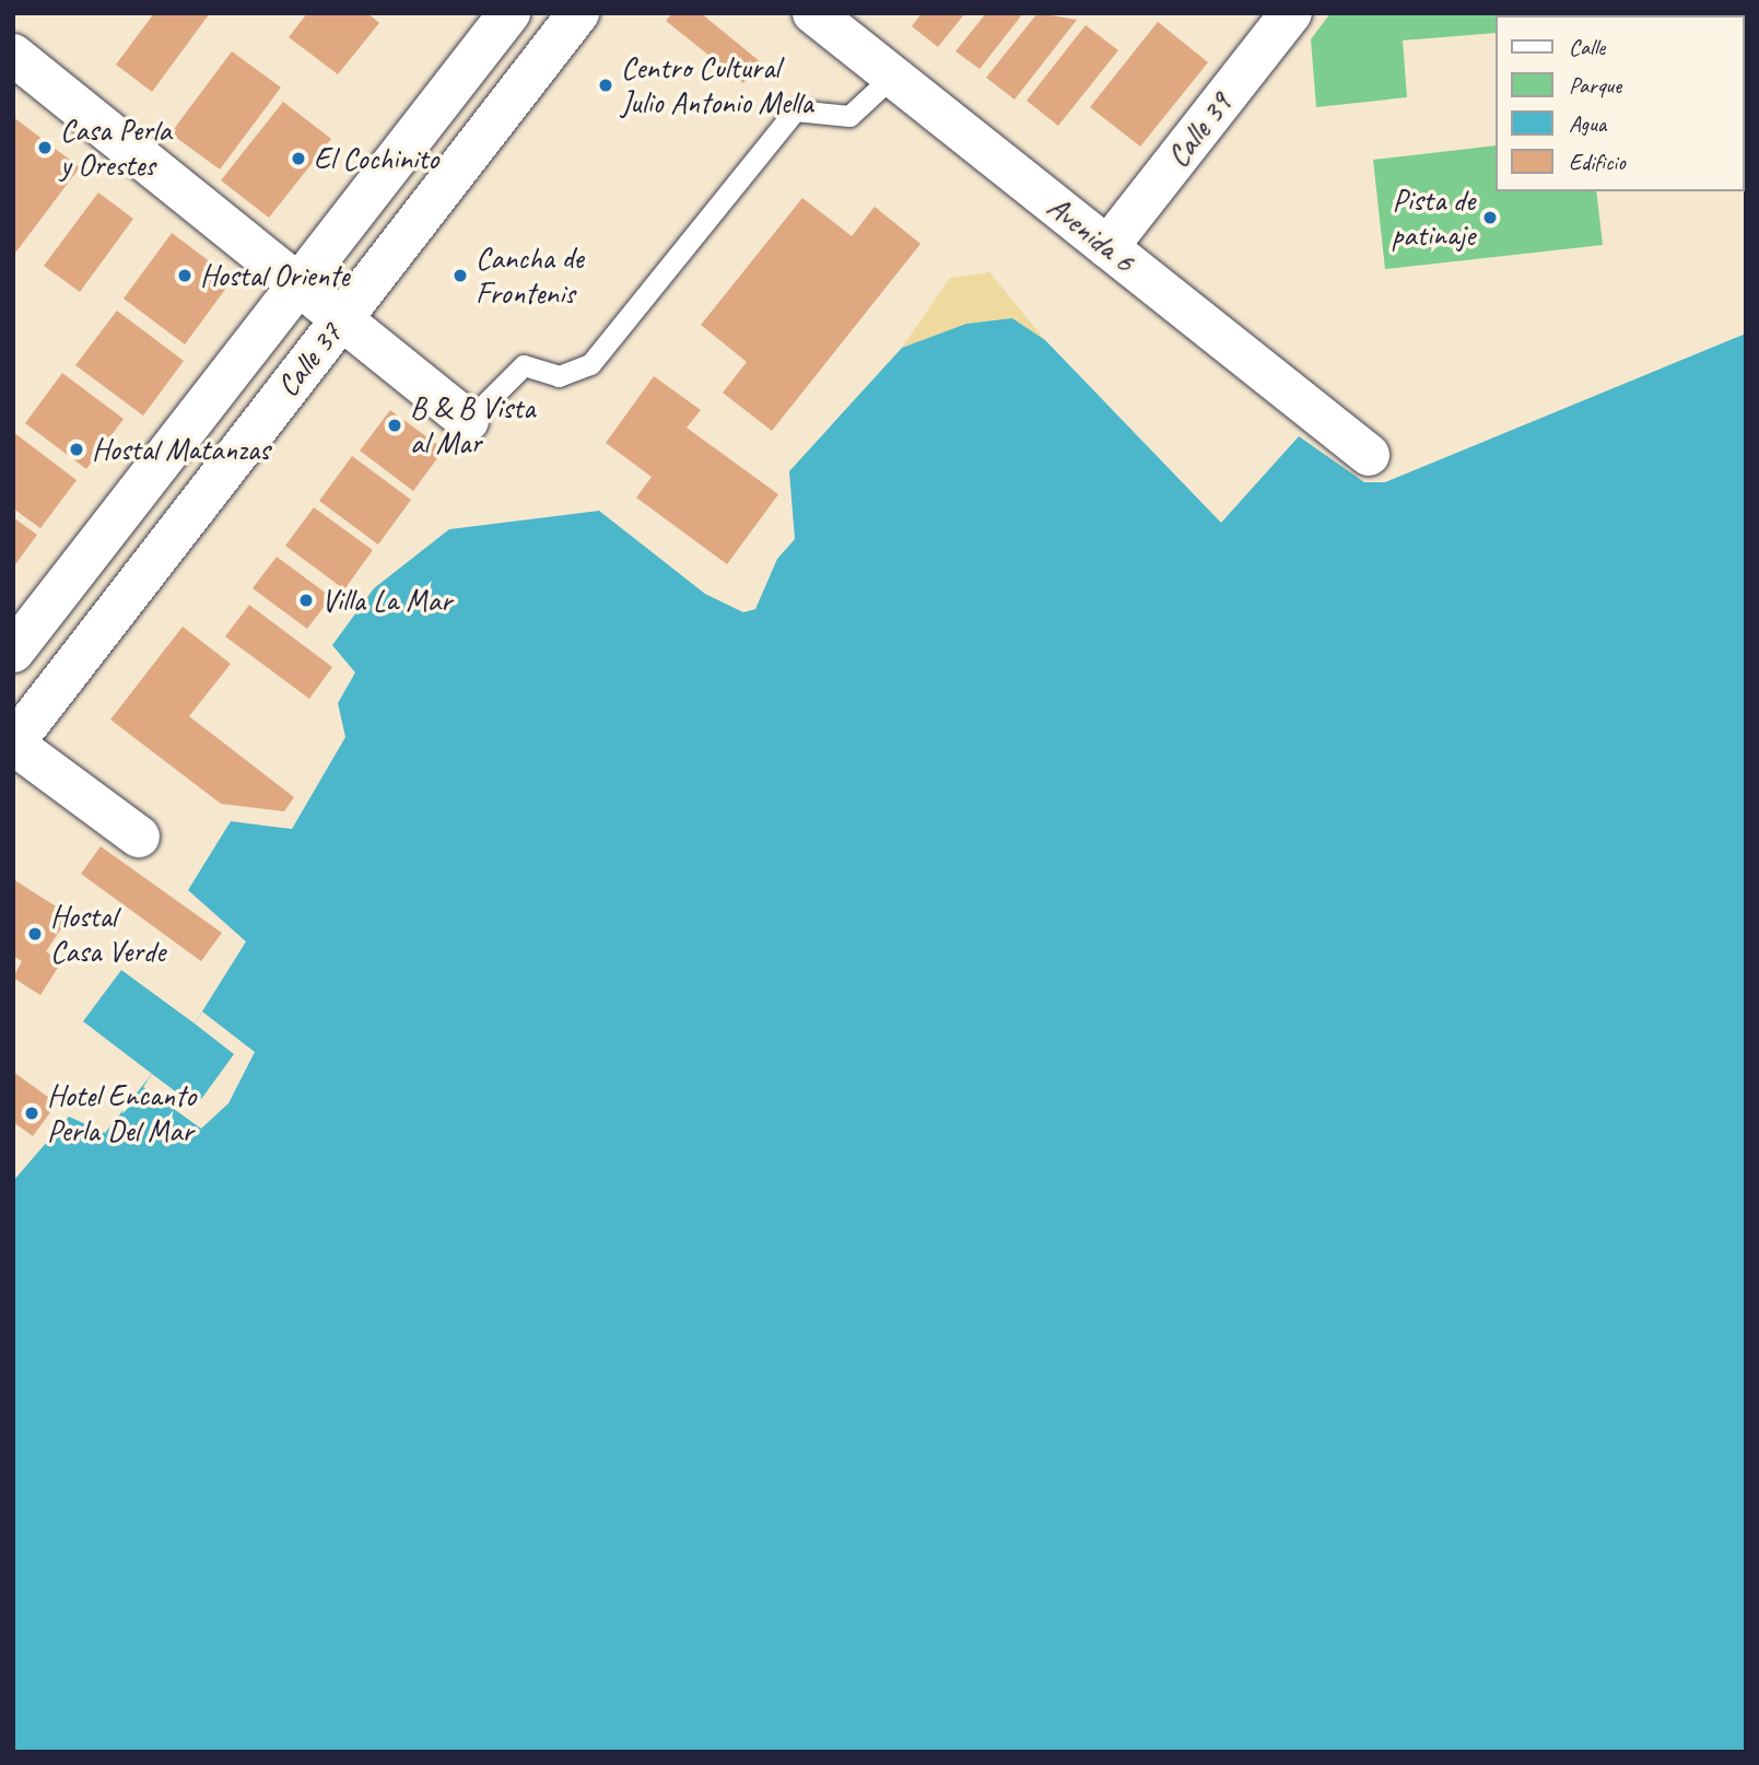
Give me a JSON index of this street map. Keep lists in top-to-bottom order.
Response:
{
  "streets": {
    "street": ["Calle 39", "Avenida 6", "Calle 37"]
  },
  "crossings": [
    ["Calle 39", "Avenida 6"]
  ],
  "places": [
    "Centro Cultural Julio Antonio Mella",
    "Casa Perla y Orestes",
    "El Cochinito",
    "Pista de patinaje",
    "Hostal Oriente",
    "Cancha de Frontenis",
    "B & B Vista al Mar",
    "Hostal Matanzas",
    "Villa La Mar",
    "Hostal Casa Verde",
    "Hotel Encanto Perla Del Mar"
  ],
  "legend": [
    "Calle",
    "Parque",
    "Agua",
    "Edificio"
  ]
}
